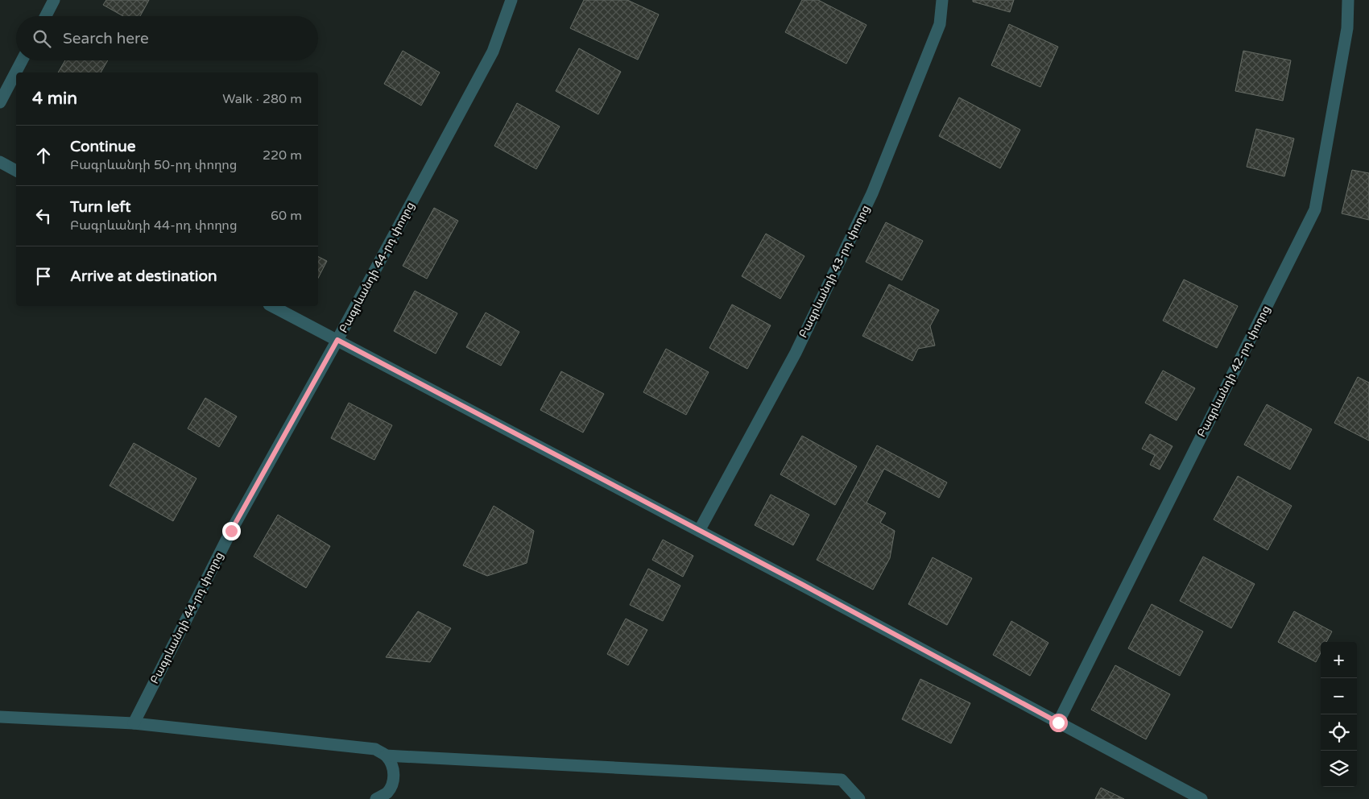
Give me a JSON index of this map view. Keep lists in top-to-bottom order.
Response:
{
  "streets": {
    "street": ["Բագրևանդի 44-րդ փողոց", "Բագրևանդի 43-րդ փողոց", "Բագրևանդի 42-րդ փողոց"]
  },
  "page": {
    "search": "Search here",
    "heading": ["4 min", "Walk · 280 m"],
    "list": [
      ["Continue", "Բագրևանդի 50-րդ փողոց", "220 m"],
      ["Turn left", "Բագրևանդի 44-րդ փողոց", "60 m"],
      "Arrive at destination"
    ],
    "map_buttons": ["+", "−"]
  }
}
